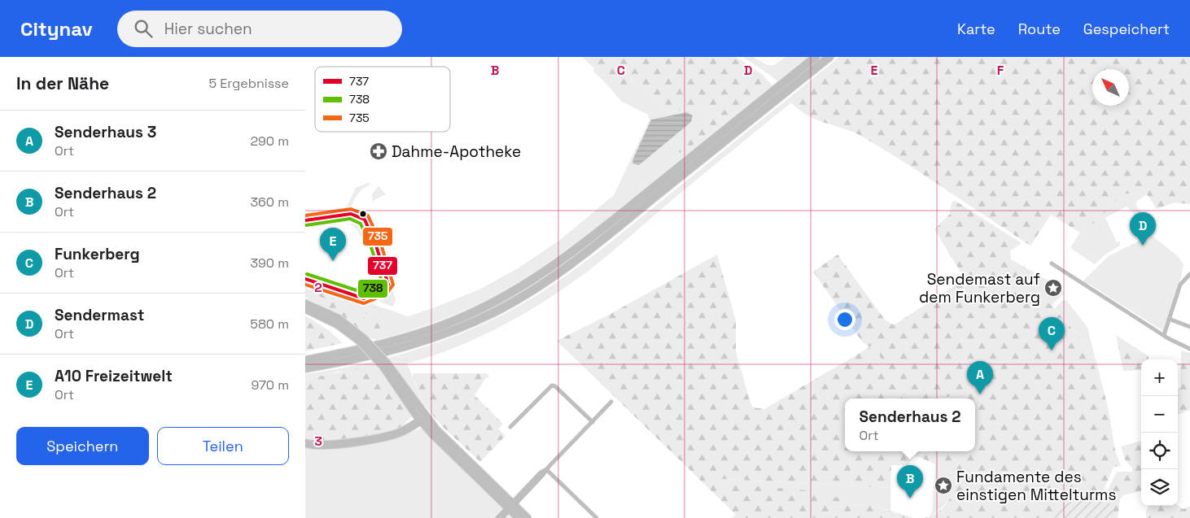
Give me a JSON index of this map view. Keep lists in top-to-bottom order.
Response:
{
  "places": {
    "pharmacy": ["Dahme-Apotheke"],
    "place": ["Sendemast auf dem Funkerberg", "Fundamente des einstigen Mittelturms"]
  },
  "lines": ["transit line 735", "transit line 737", "transit line 738"],
  "legend": ["737", "738", "735"],
  "north": "top left",
  "page": {
    "header": "Citynav",
    "search": "Hier suchen",
    "nav": ["Karte", "Route", "Gespeichert"],
    "heading": ["In der Nähe", "5 Ergebnisse"],
    "list": [
      {
        "mark": "A",
        "name": "Senderhaus 3",
        "note": "Ort",
        "value": "290 m"
      },
      {
        "mark": "B",
        "name": "Senderhaus 2",
        "note": "Ort",
        "value": "360 m"
      },
      {
        "mark": "C",
        "name": "Funkerberg",
        "note": "Ort",
        "value": "390 m"
      },
      {
        "mark": "D",
        "name": "Sendermast",
        "note": "Ort",
        "value": "580 m"
      },
      {
        "mark": "E",
        "name": "A10 Freizeitwelt",
        "note": "Ort",
        "value": "970 m"
      }
    ],
    "pins": [
      "D",
      "E",
      "C",
      "A",
      "B"
    ],
    "map_buttons": ["+", "−"],
    "popup": ["Senderhaus 2", "Ort"],
    "buttons": ["Speichern", "Teilen"]
  },
  "grid": {
    "columns": [
      "B",
      "C",
      "D",
      "E",
      "F"
    ],
    "rows": ["2", "3"]
  }
}
